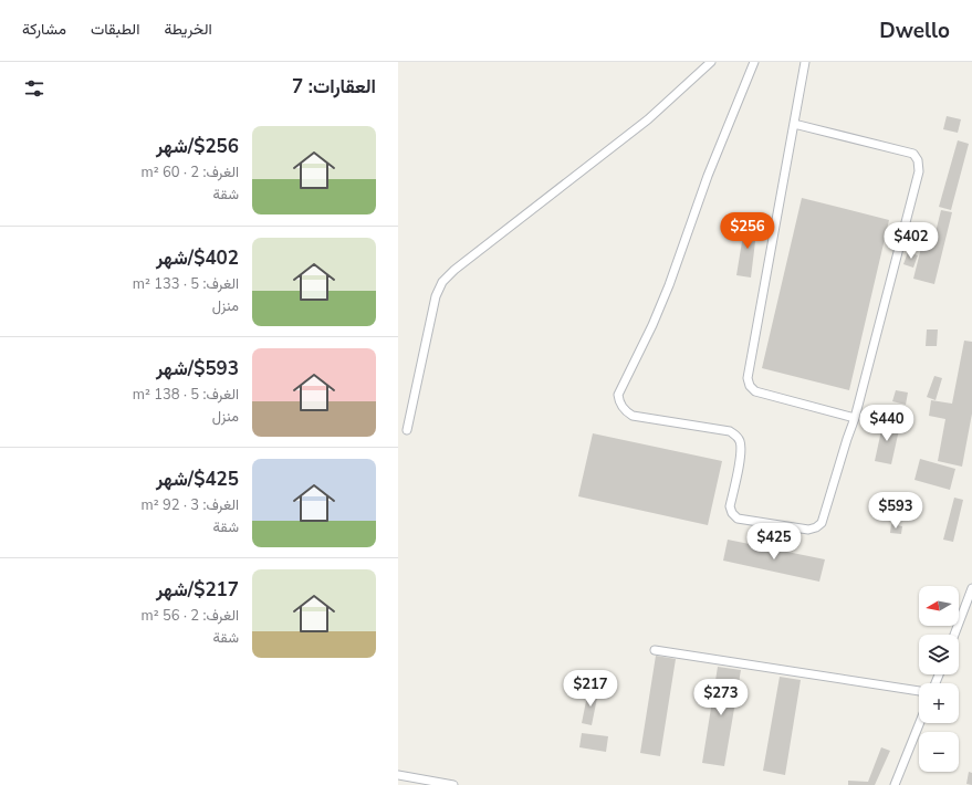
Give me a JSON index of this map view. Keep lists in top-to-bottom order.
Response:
{
  "north": "left",
  "page": {
    "header": "Dwello",
    "nav": ["الخريطة", "الطبقات", "مشاركة"],
    "heading": "العقارات: 7",
    "list": [
      {
        "name": "$256/شهر",
        "note": "الغرف: 2 · 60 m² · شقة"
      },
      {
        "name": "$402/شهر",
        "note": "الغرف: 5 · 133 m² · منزل"
      },
      {
        "name": "$593/شهر",
        "note": "الغرف: 5 · 138 m² · منزل"
      },
      {
        "name": "$425/شهر",
        "note": "الغرف: 3 · 92 m² · شقة"
      },
      {
        "name": "$217/شهر",
        "note": "الغرف: 2 · 56 m² · شقة"
      }
    ],
    "price": [
      "$256",
      "$402",
      "$440",
      "$593",
      "$425",
      "$217",
      "$273"
    ],
    "map_buttons": ["+", "−"]
  }
}
